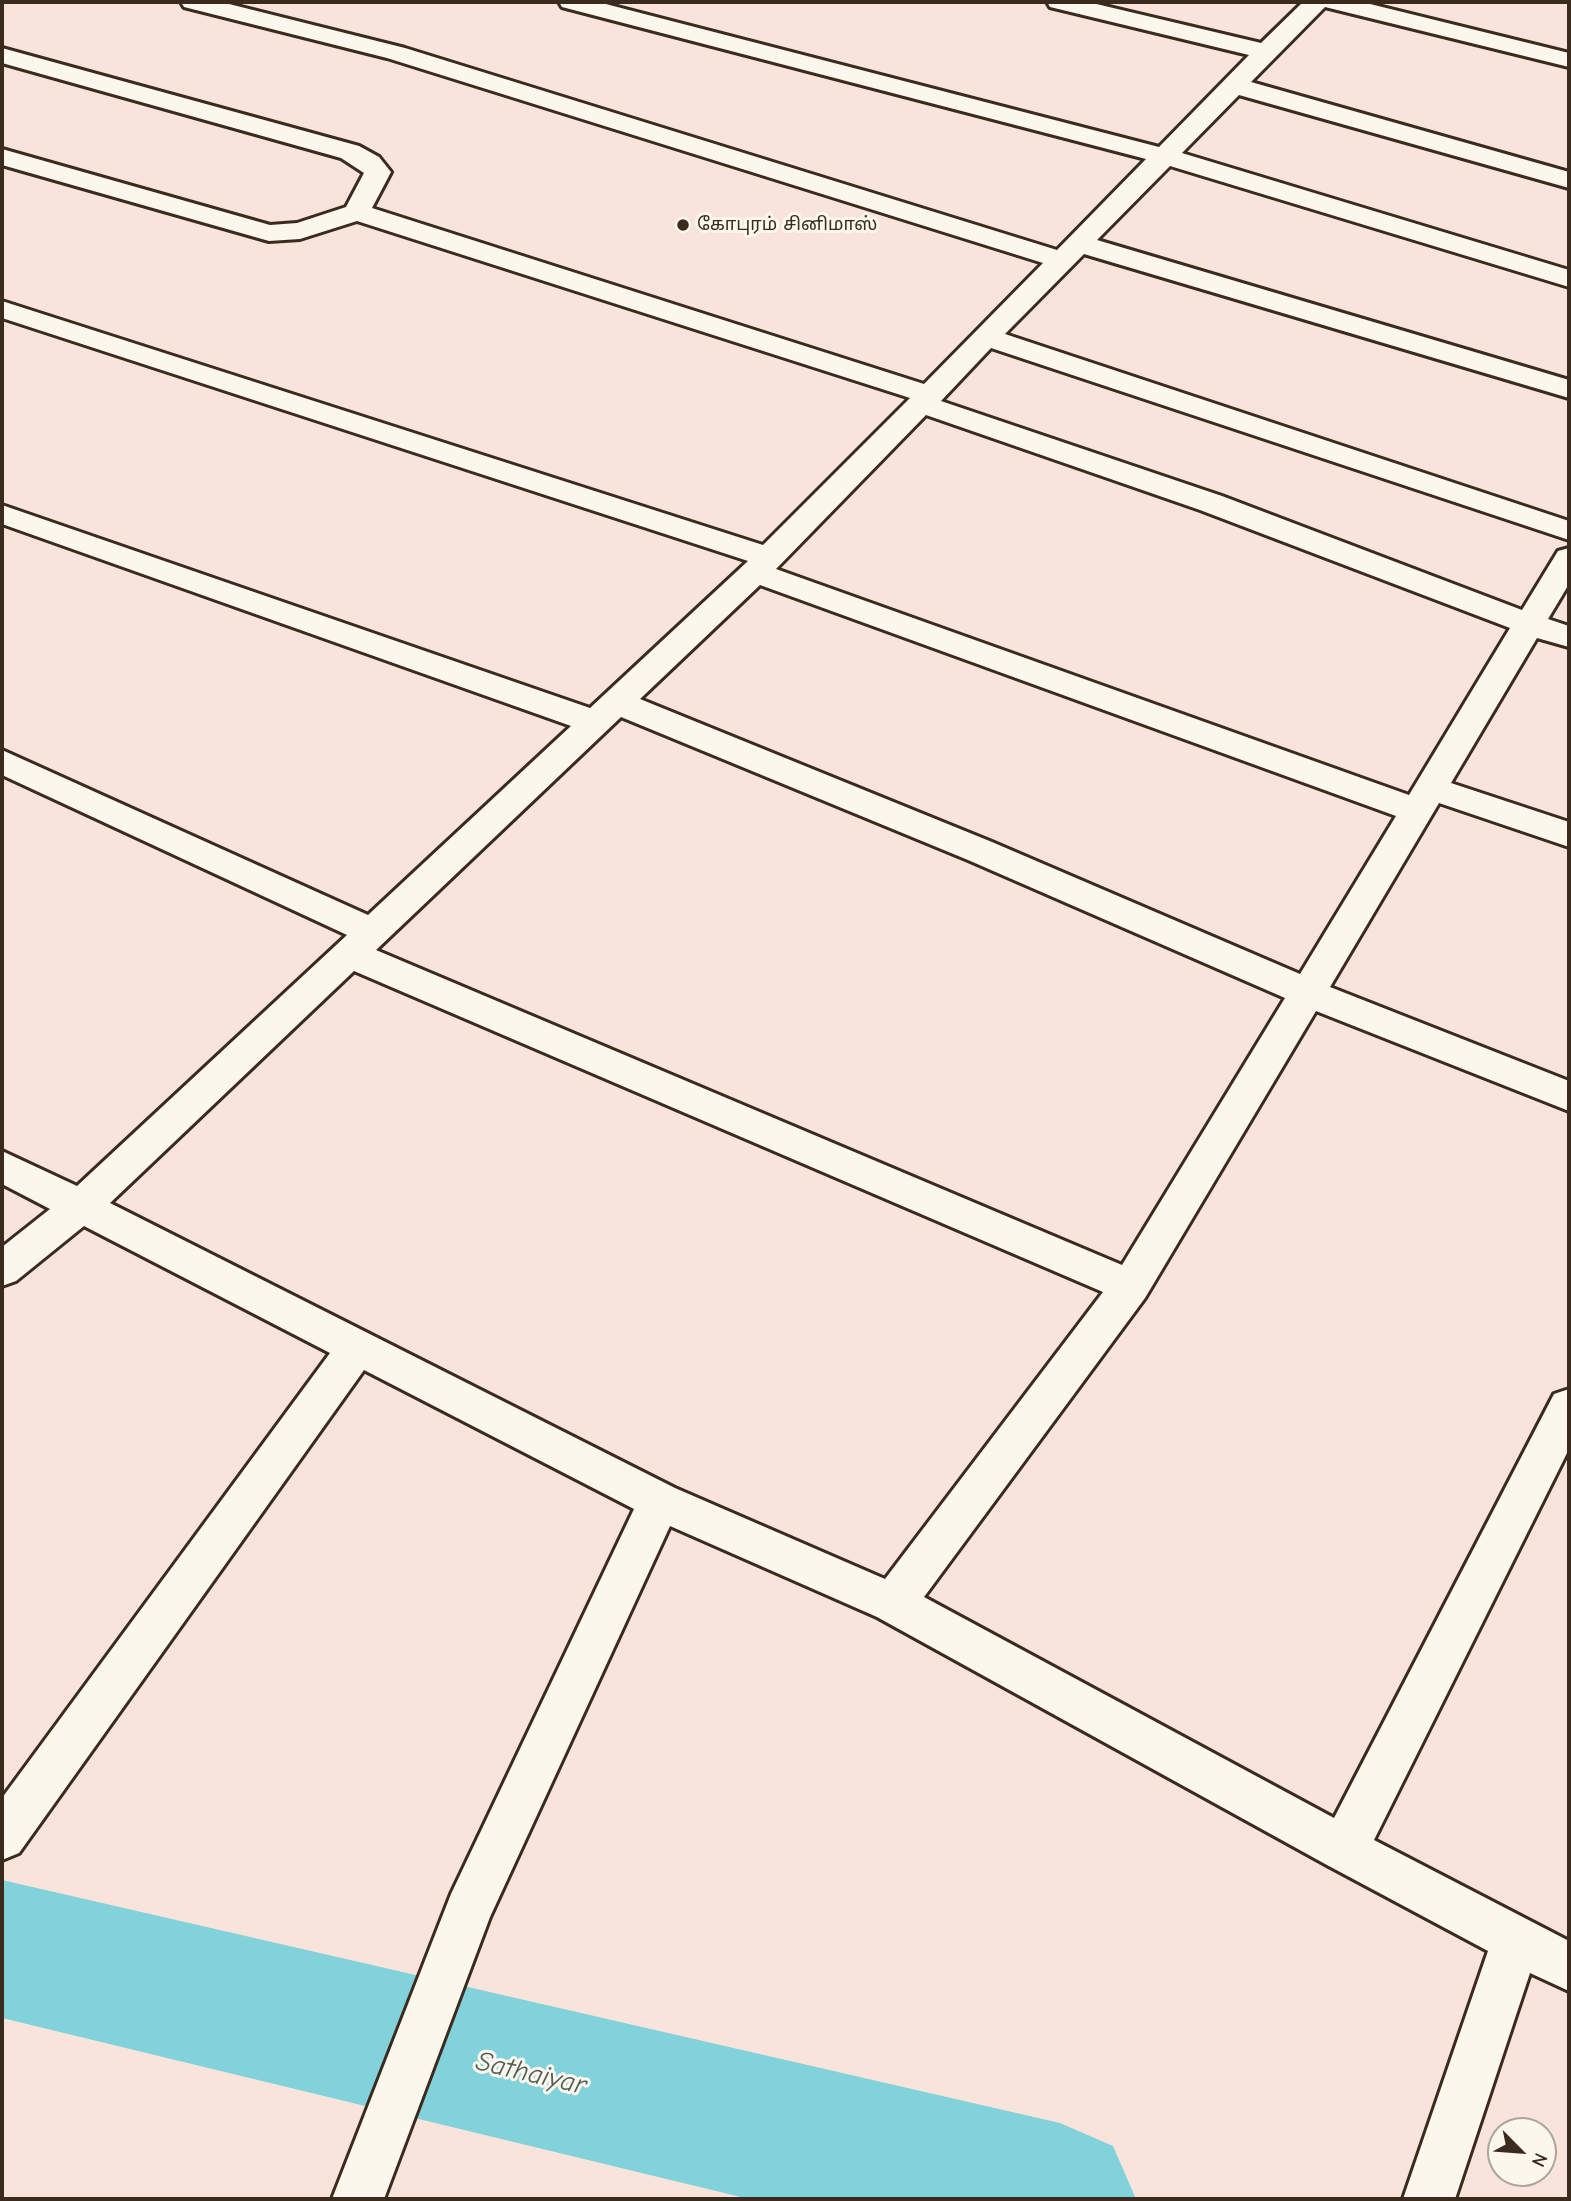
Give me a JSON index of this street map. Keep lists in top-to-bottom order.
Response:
{
  "water": ["Sathaiyar"],
  "places": ["கோபுரம் சினிமாஸ்"],
  "north": "bottom right"
}
